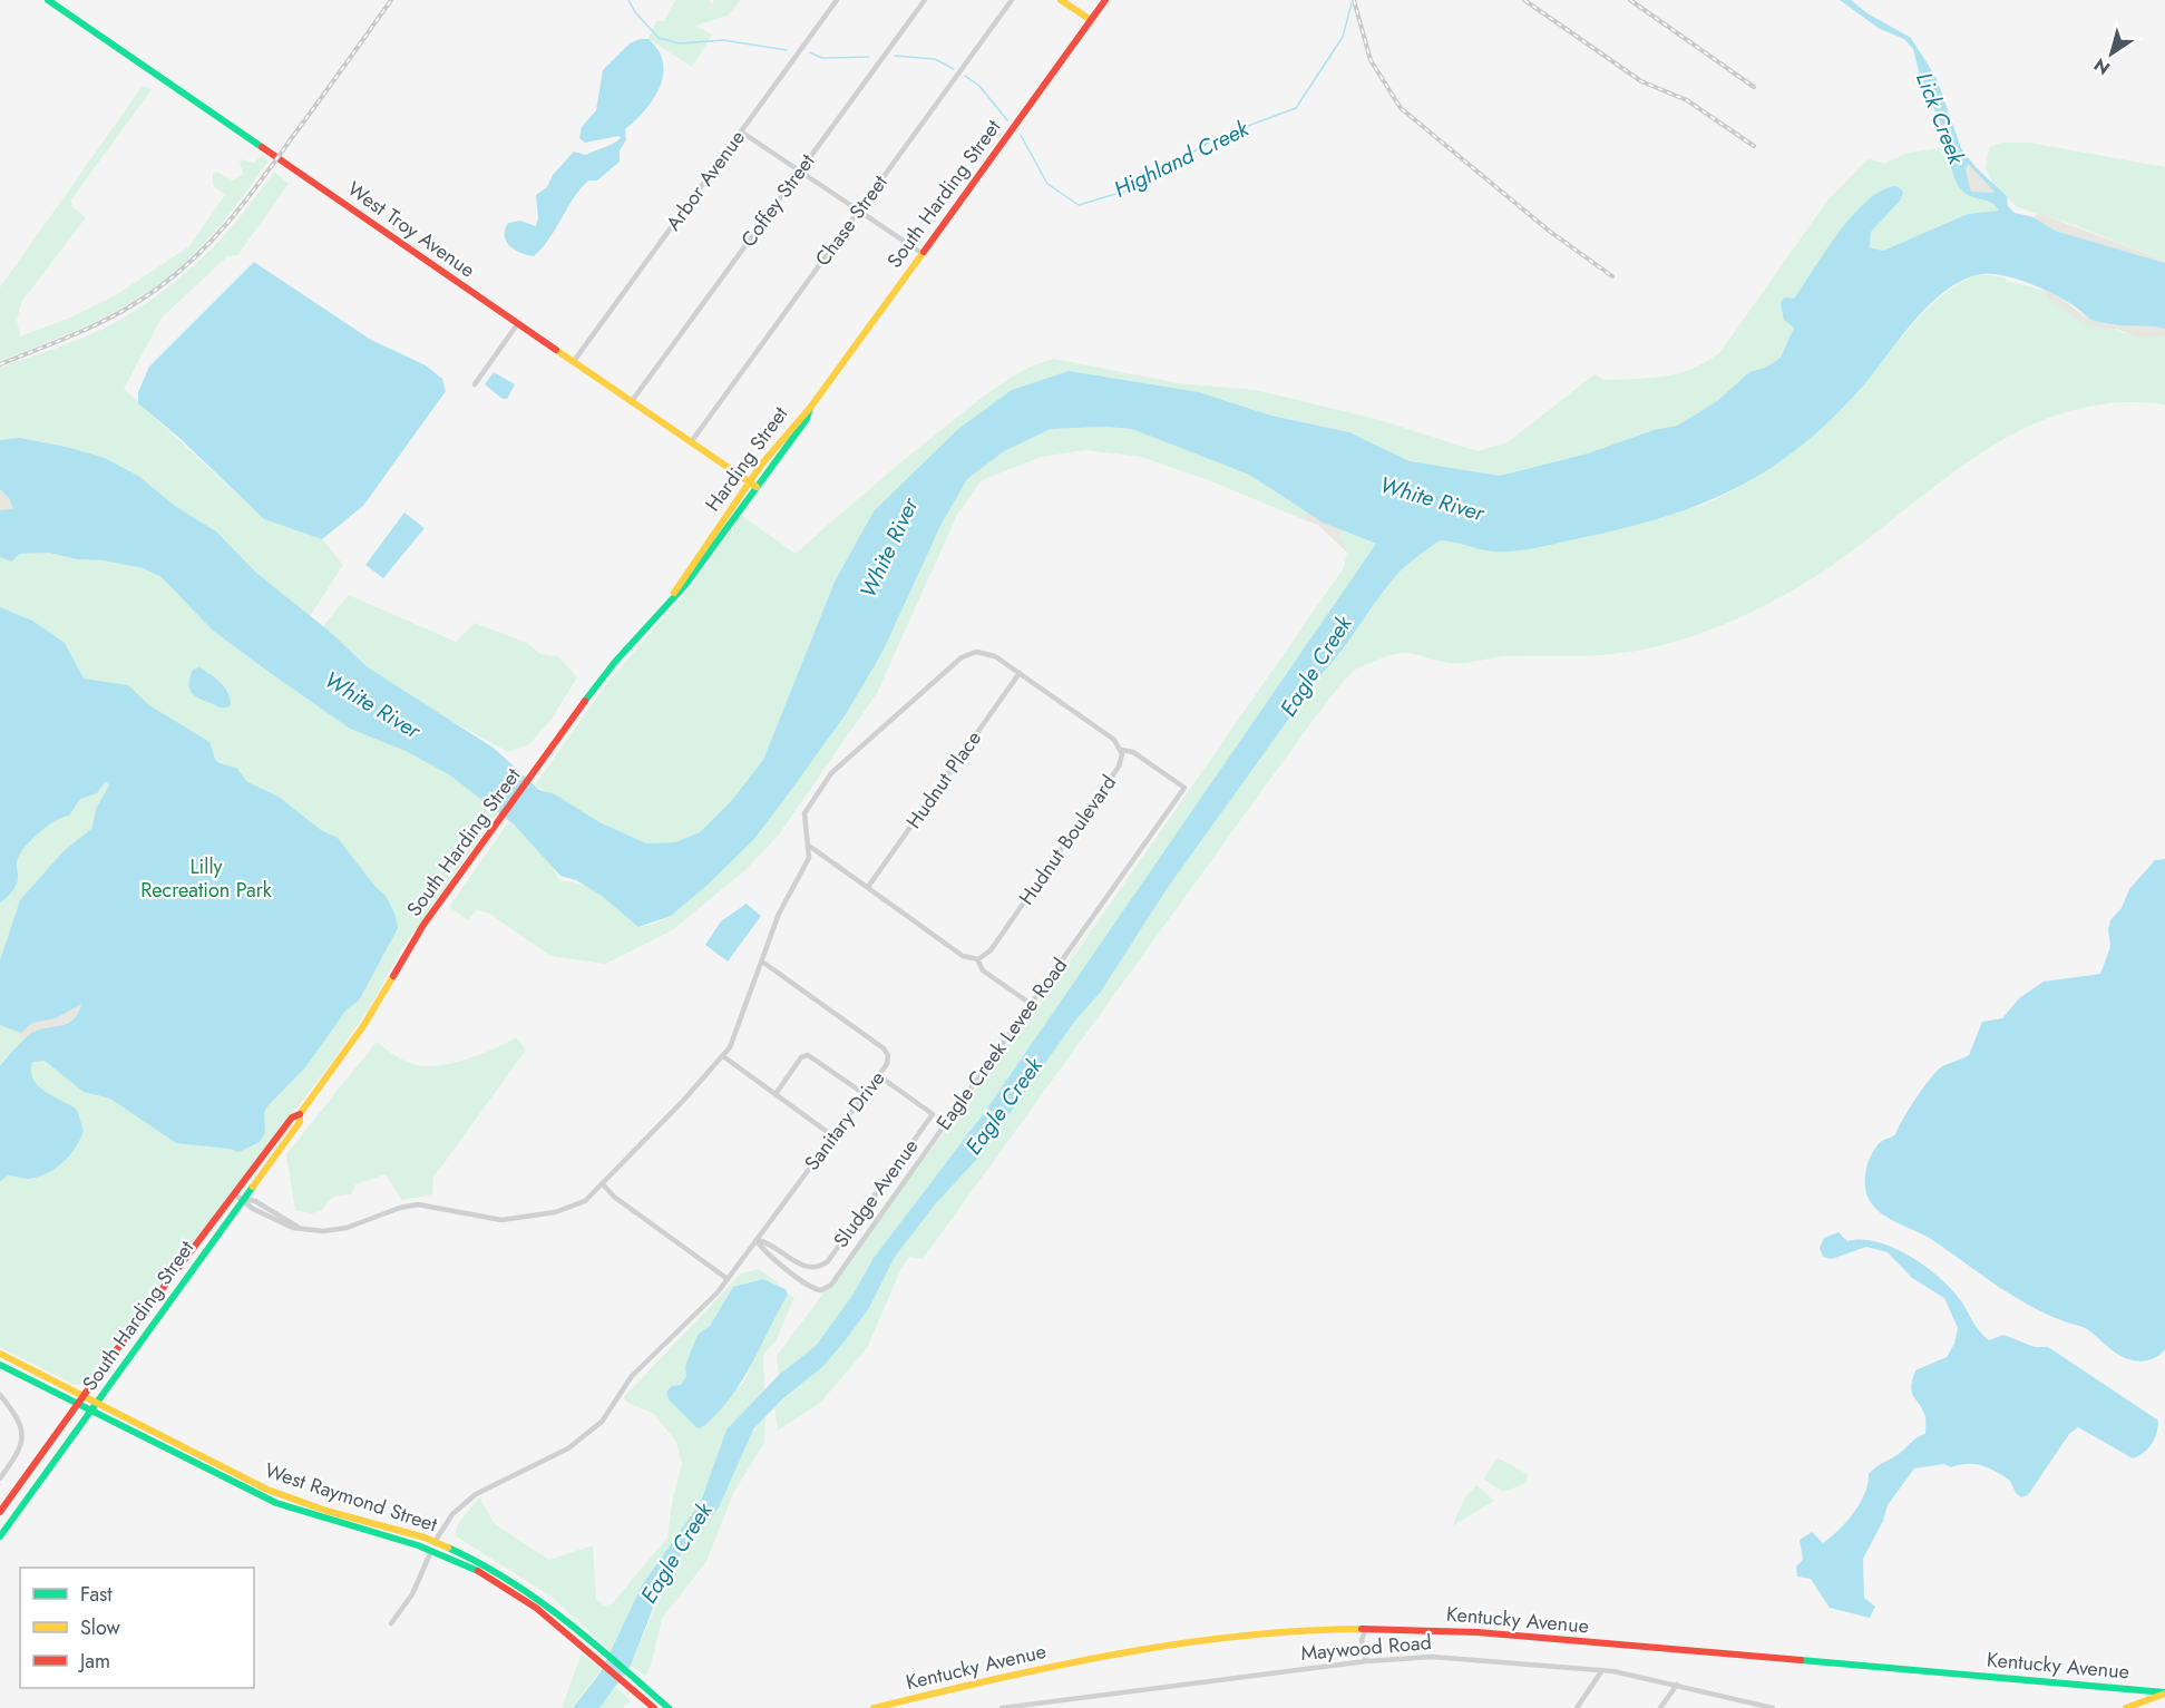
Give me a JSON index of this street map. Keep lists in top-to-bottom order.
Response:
{
  "streets": {
    "main road": [
      "South Harding Street",
      "West Troy Avenue",
      "Harding Street",
      "West Raymond Street",
      "Kentucky Avenue"
    ],
    "street": [
      "Arbor Avenue",
      "Coffey Street",
      "Chase Street",
      "Hudnut Place",
      "Hudnut Boulevard",
      "Eagle Creek Levee Road",
      "Sanitary Drive",
      "Sludge Avenue",
      "Maywood Road"
    ]
  },
  "crossings": [
    ["Arbor Avenue", "West Troy Avenue"],
    ["South Harding Street", "Harding Street"],
    ["South Harding Street", "Hudnut Boulevard"],
    ["South Harding Street", "West Raymond Street"],
    ["Coffey Street", "West Troy Avenue"],
    ["Chase Street", "West Troy Avenue"],
    ["West Troy Avenue", "Harding Street"],
    ["Hudnut Place", "Hudnut Boulevard"],
    ["Hudnut Boulevard", "Eagle Creek Levee Road"],
    ["Hudnut Boulevard", "Sanitary Drive"],
    ["Eagle Creek Levee Road", "Sanitary Drive"],
    ["Eagle Creek Levee Road", "Sludge Avenue"],
    ["Sanitary Drive", "Sludge Avenue"],
    ["Sanitary Drive", "West Raymond Street"]
  ],
  "water": [
    "Lick Creek",
    "Highland Creek",
    "White River",
    "Eagle Creek"
  ],
  "parks": ["Lilly Recreation Park"],
  "legend": ["Fast", "Slow", "Jam"],
  "north": "bottom left"
}
